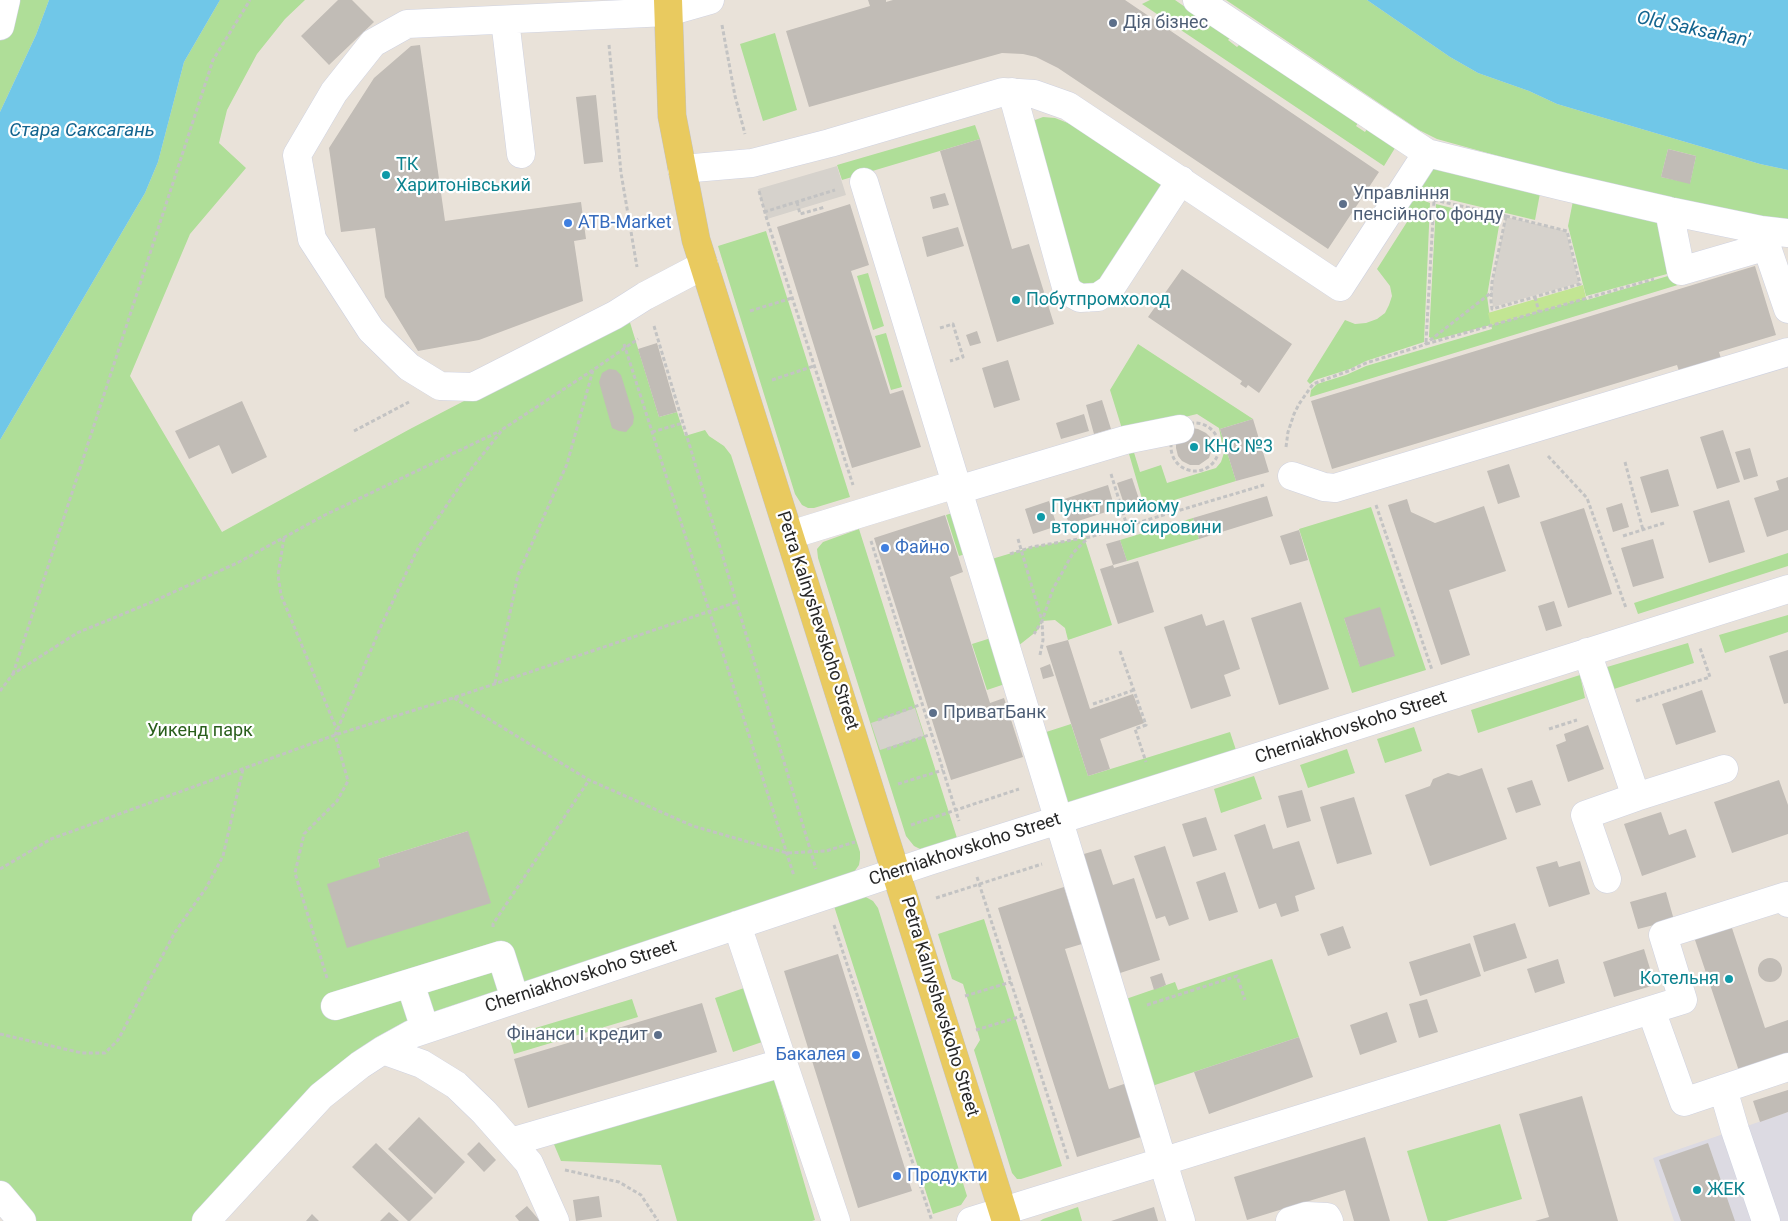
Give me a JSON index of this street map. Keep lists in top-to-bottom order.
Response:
{
  "streets": {
    "main road": ["Petra Kalnyshevskoho Street"],
    "street": ["Cherniakhovskoho Street"]
  },
  "crossings": [
    ["Petra Kalnyshevskoho Street", "Cherniakhovskoho Street"]
  ],
  "water": ["Old Saksahan'", "Стара Саксагань"],
  "parks": ["Уикенд парк"],
  "places": [
    "Дія бізнес",
    "ТК Харитонівський",
    "Управління пенсійного фонду",
    "ATB-Market",
    "Побутпромхолод",
    "КНС №3",
    "Пункт прийому вторинної сировини",
    "Файно",
    "ПриватБанк",
    "Котельня",
    "Фінанси і кредит",
    "Бакалея",
    "Продукти",
    "ЖЕК"
  ]
}
